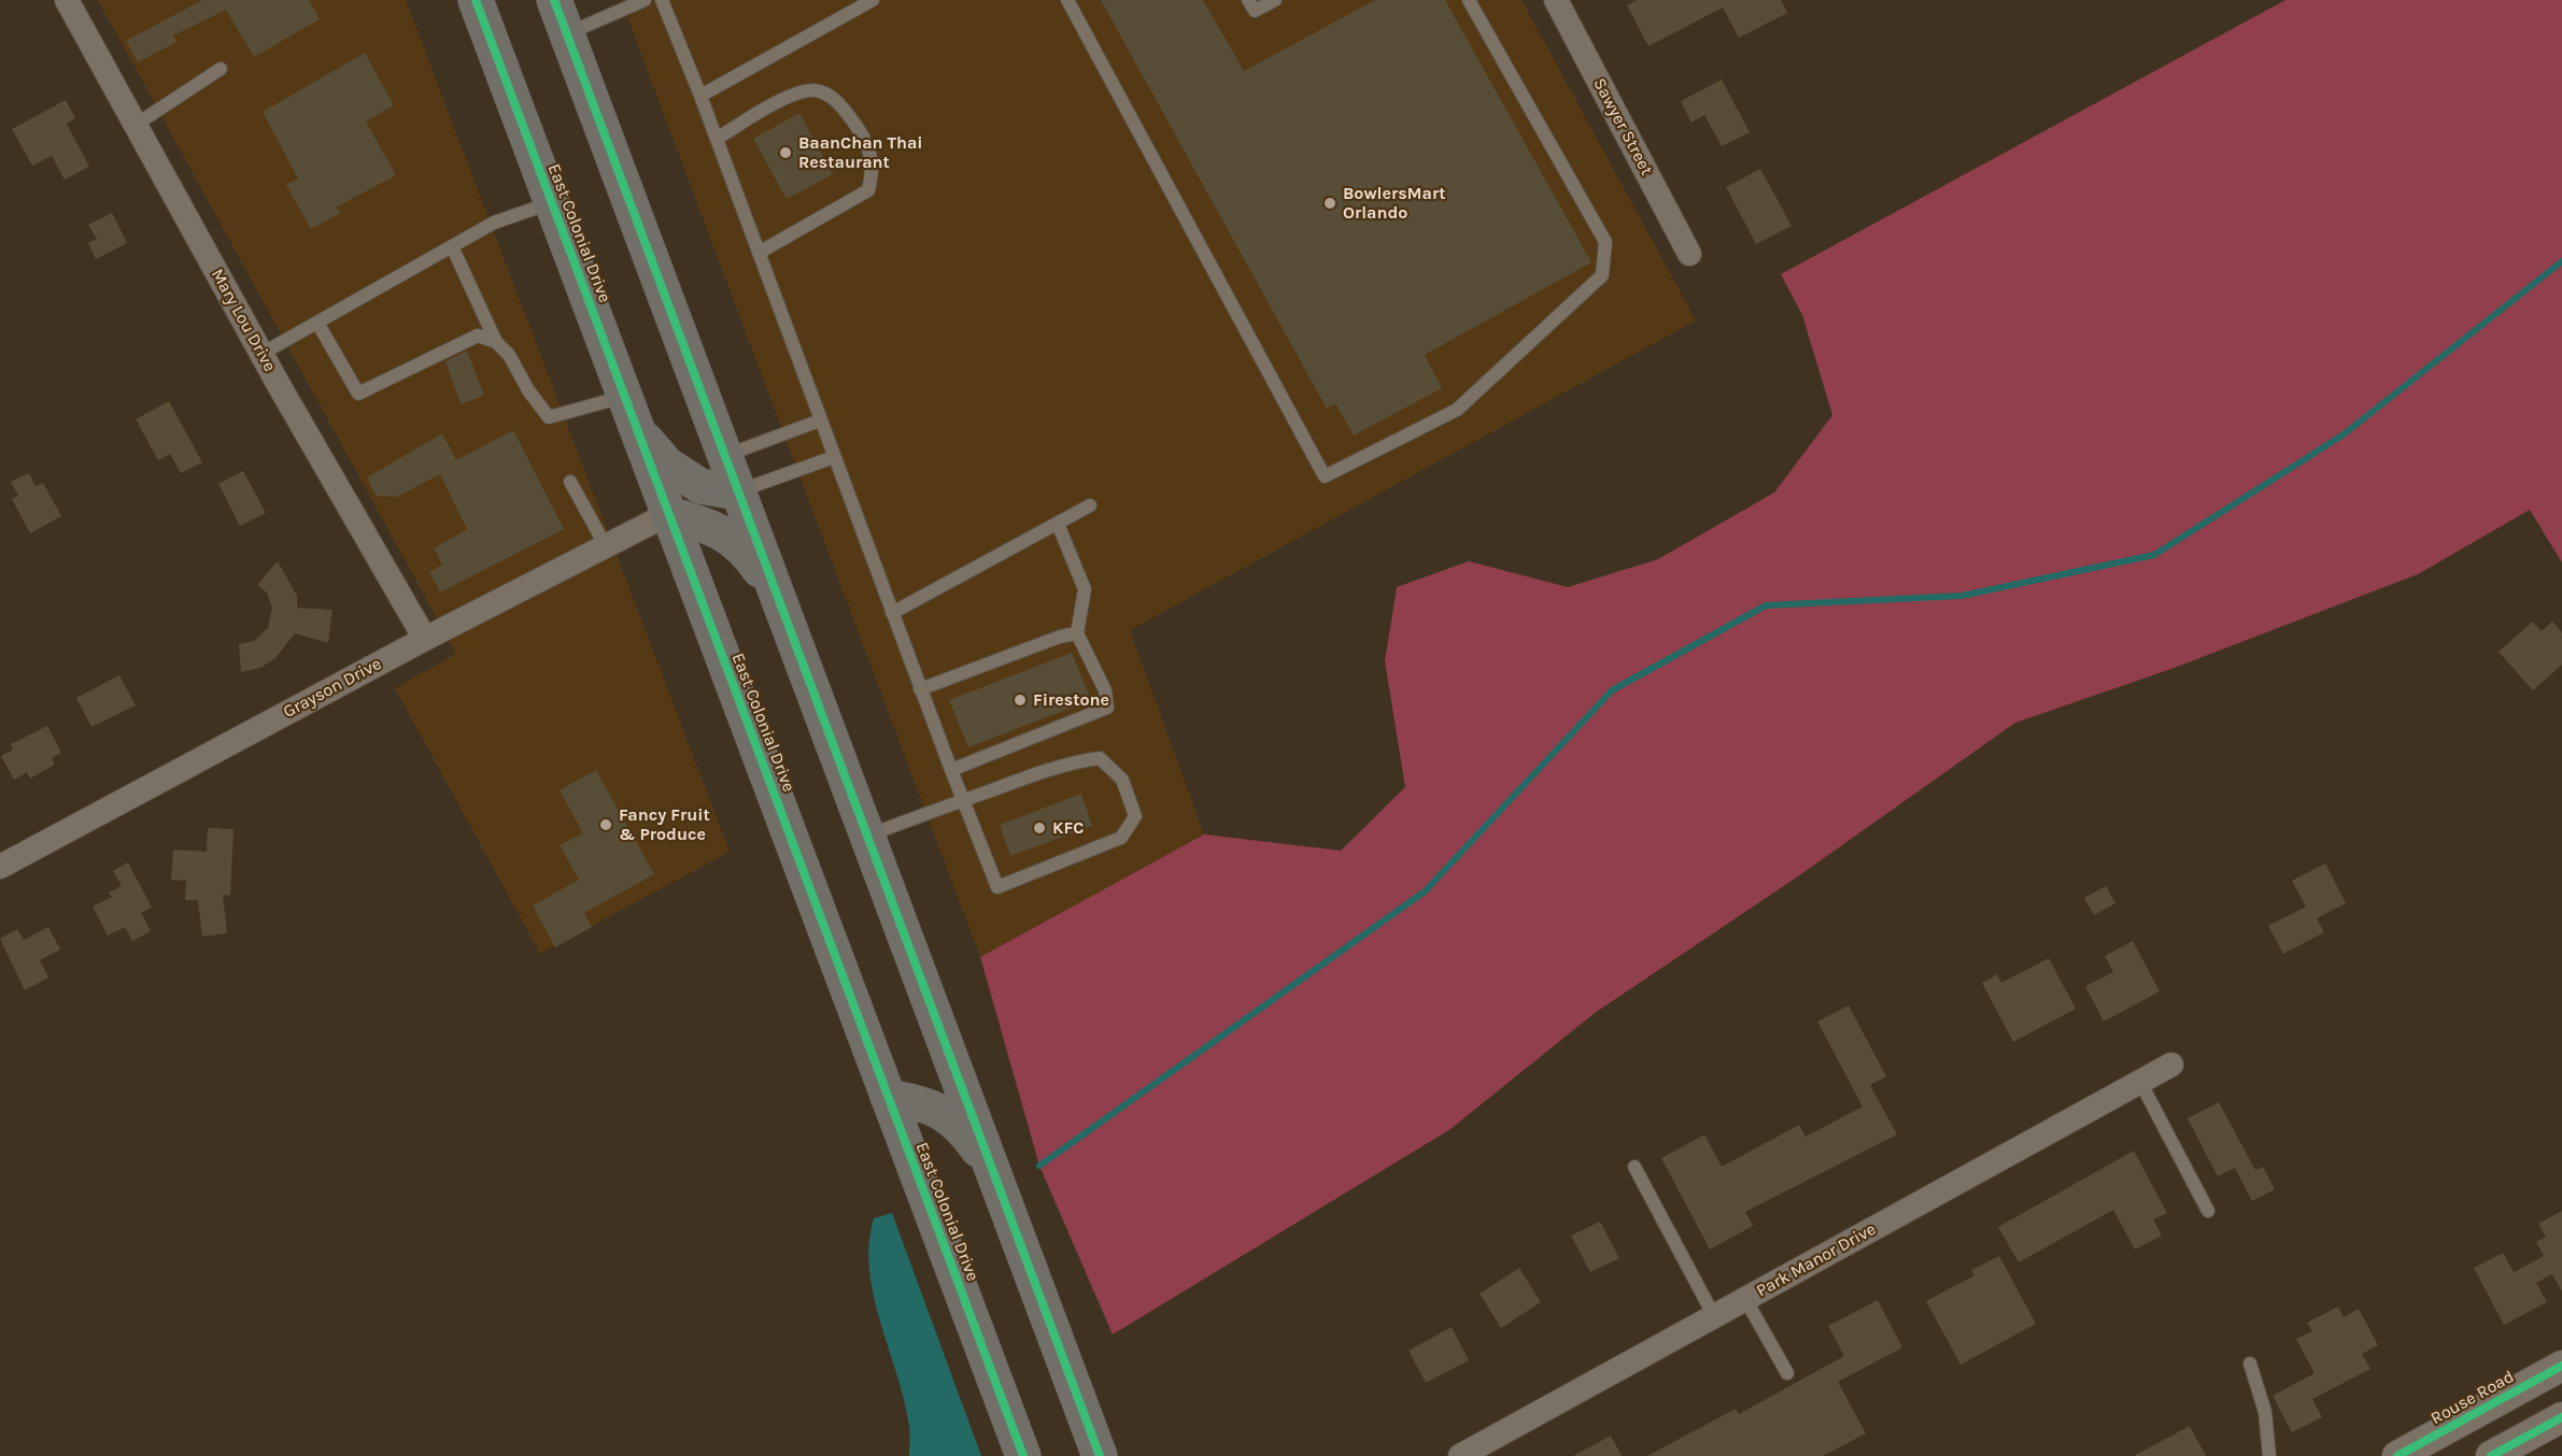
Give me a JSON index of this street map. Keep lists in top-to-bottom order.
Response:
{
  "streets": {
    "highway": ["East Colonial Drive"],
    "street": [
      "Sawyer Street",
      "Mary Lou Drive",
      "Grayson Drive",
      "Park Manor Drive",
      "Rouse Road"
    ]
  },
  "crossings": [
    ["East Colonial Drive", "Grayson Drive"],
    ["Mary Lou Drive", "Grayson Drive"]
  ],
  "places": [
    "BaanChan Thai Restaurant",
    "BowlersMart Orlando",
    "Firestone",
    "Fancy Fruit & Produce",
    "KFC"
  ]
}
